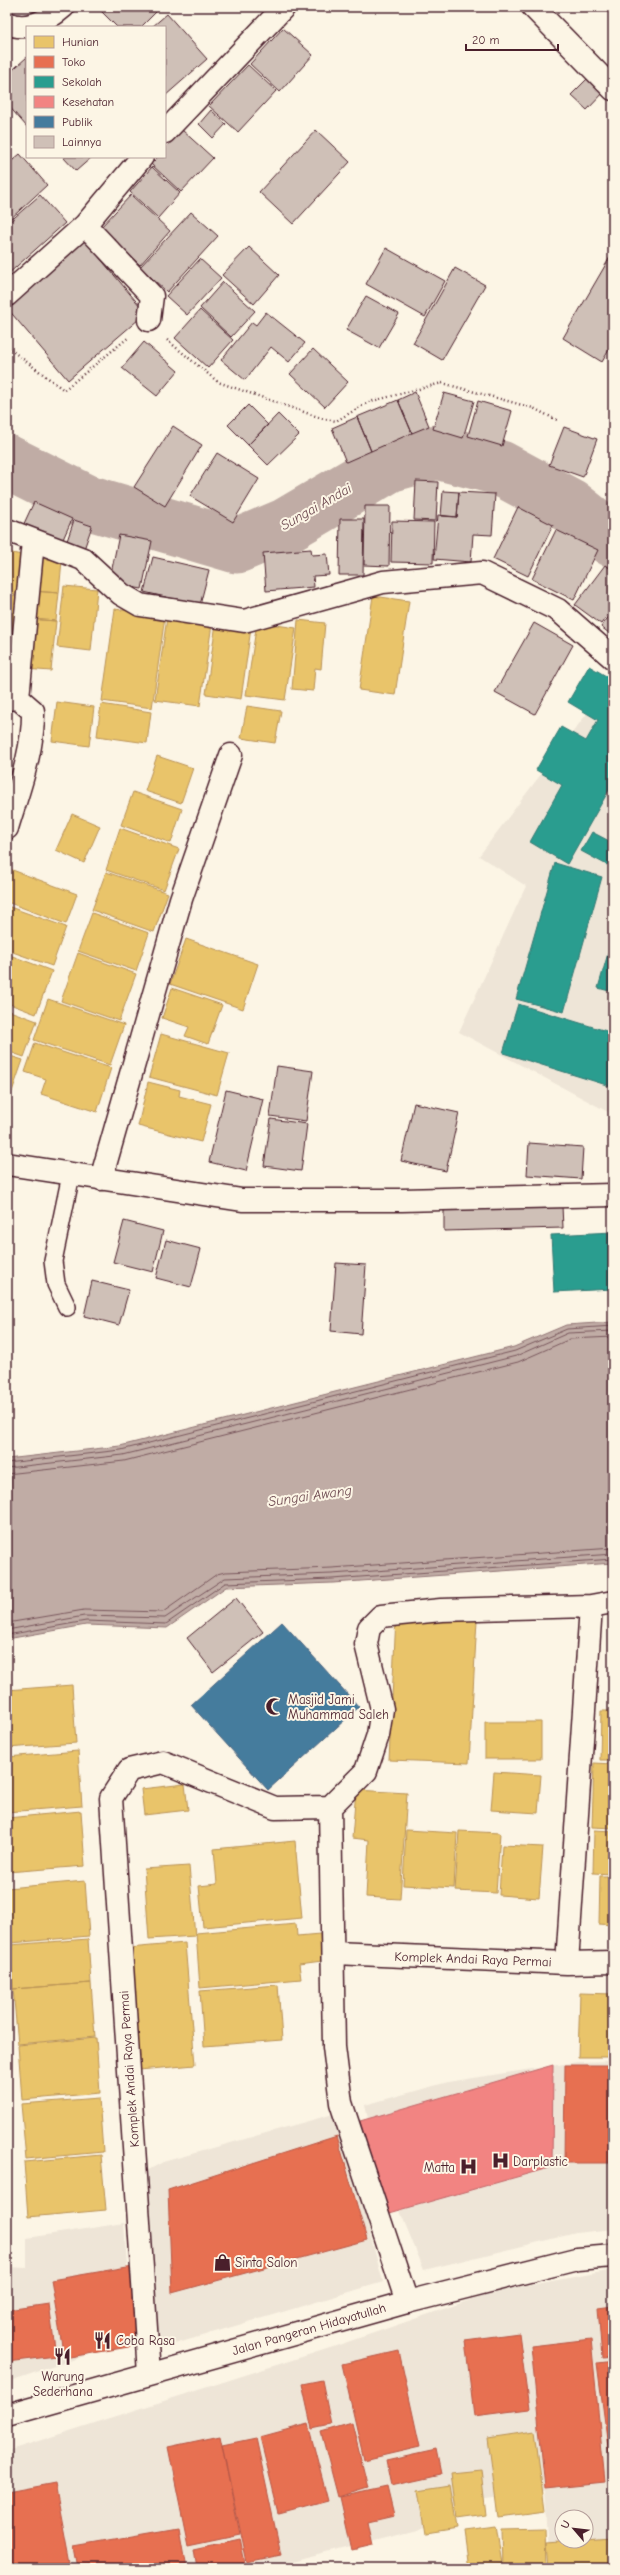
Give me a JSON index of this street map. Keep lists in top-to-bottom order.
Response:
{
  "streets": {
    "street": ["Komplek Andai Raya Permai", "Jalan Pangeran Hidayatullah"]
  },
  "crossings": [
    ["Komplek Andai Raya Permai", "Jalan Pangeran Hidayatullah"]
  ],
  "water": ["Sungai Andai", "Sungai Awang"],
  "places": {
    "mosque": ["Masjid Jami Muhammad Saleh"],
    "hospital": ["Darplastic", "Matta"],
    "shop": ["Sinta Salon"],
    "restaurant": ["Coba Rasa", "Warung Sederhana"]
  },
  "legend": [
    "Hunian",
    "Toko",
    "Sekolah",
    "Kesehatan",
    "Publik",
    "Lainnya"
  ],
  "scale_bar": "20 m",
  "north": "top left"
}
